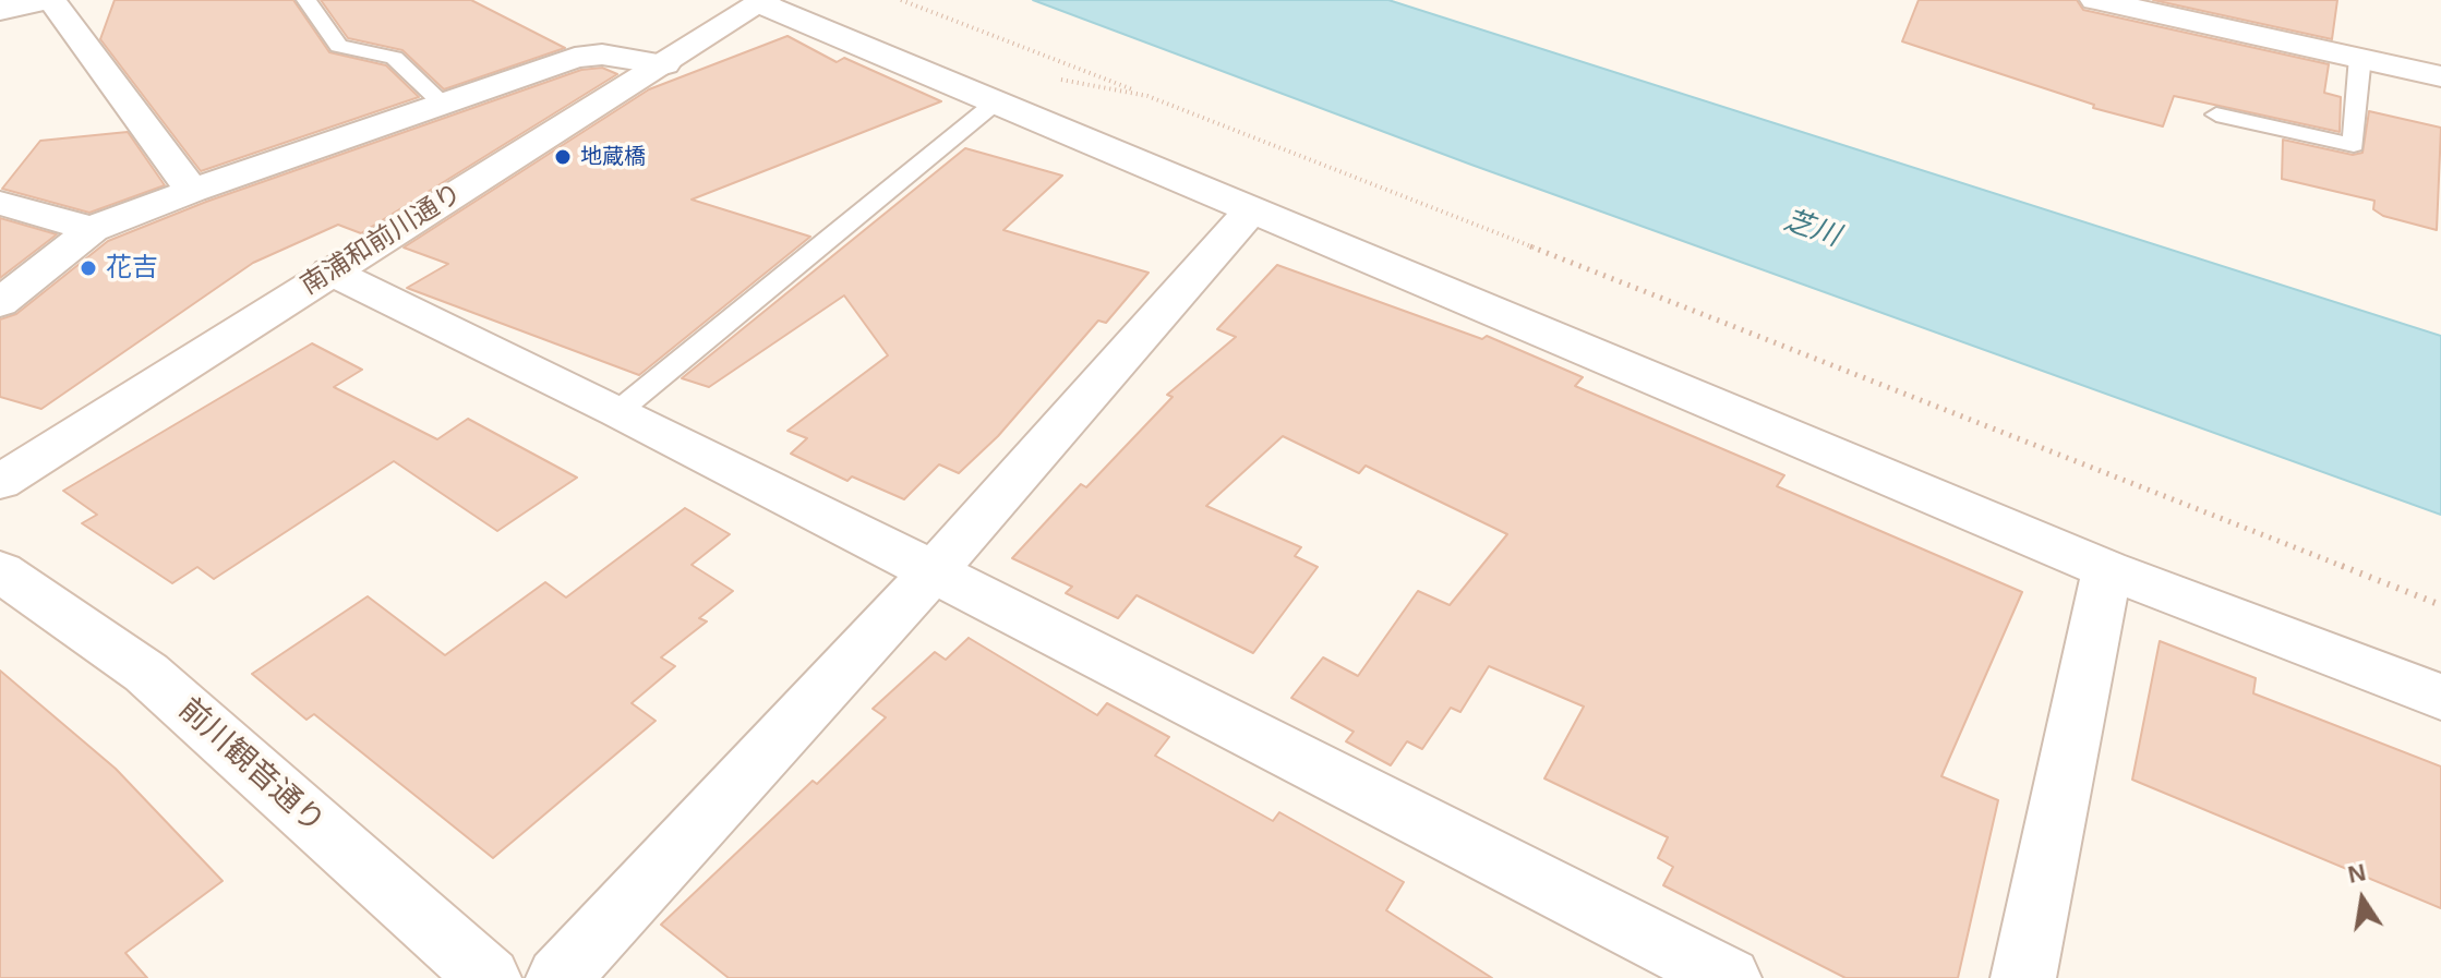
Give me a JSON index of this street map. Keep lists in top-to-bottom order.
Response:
{
  "streets": {
    "street": ["南浦和前川通り", "前川観音通り"]
  },
  "water": ["芝川"],
  "places": ["地蔵橋", "花吉"],
  "north": "top"
}
